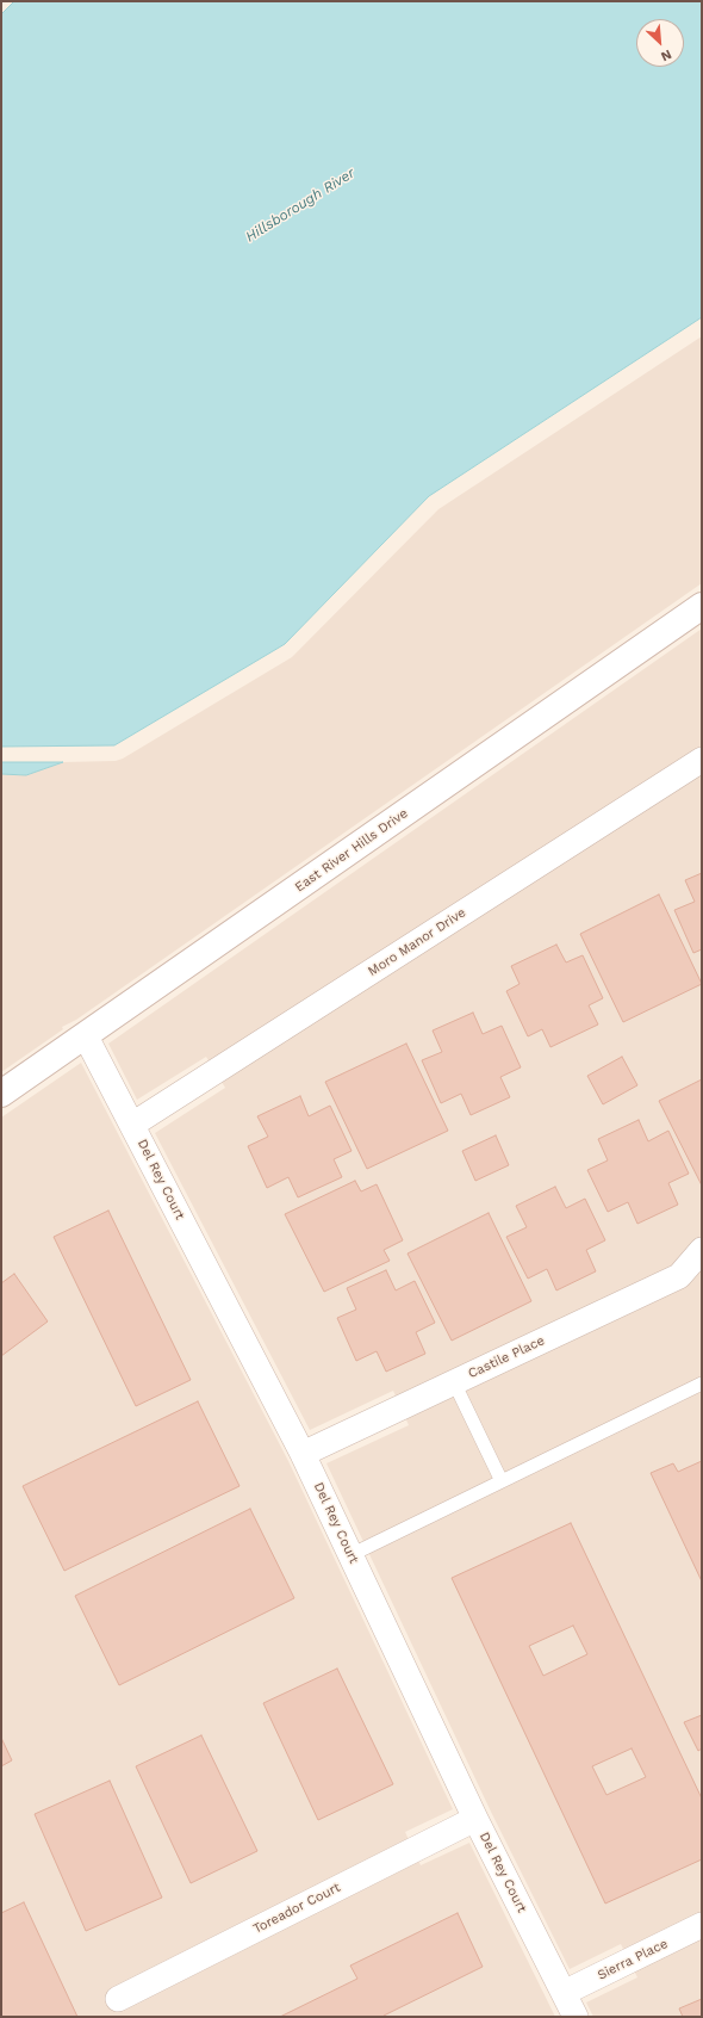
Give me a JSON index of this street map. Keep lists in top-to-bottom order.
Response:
{
  "streets": {
    "street": [
      "East River Hills Drive",
      "Moro Manor Drive",
      "Del Rey Court",
      "Castile Place",
      "Toreador Court",
      "Sierra Place"
    ]
  },
  "crossings": [
    ["East River Hills Drive", "Del Rey Court"],
    ["Moro Manor Drive", "Del Rey Court"],
    ["Del Rey Court", "Castile Place"],
    ["Del Rey Court", "Toreador Court"],
    ["Del Rey Court", "Sierra Place"]
  ],
  "water": ["Hillsborough River"],
  "north": "bottom right"
}
